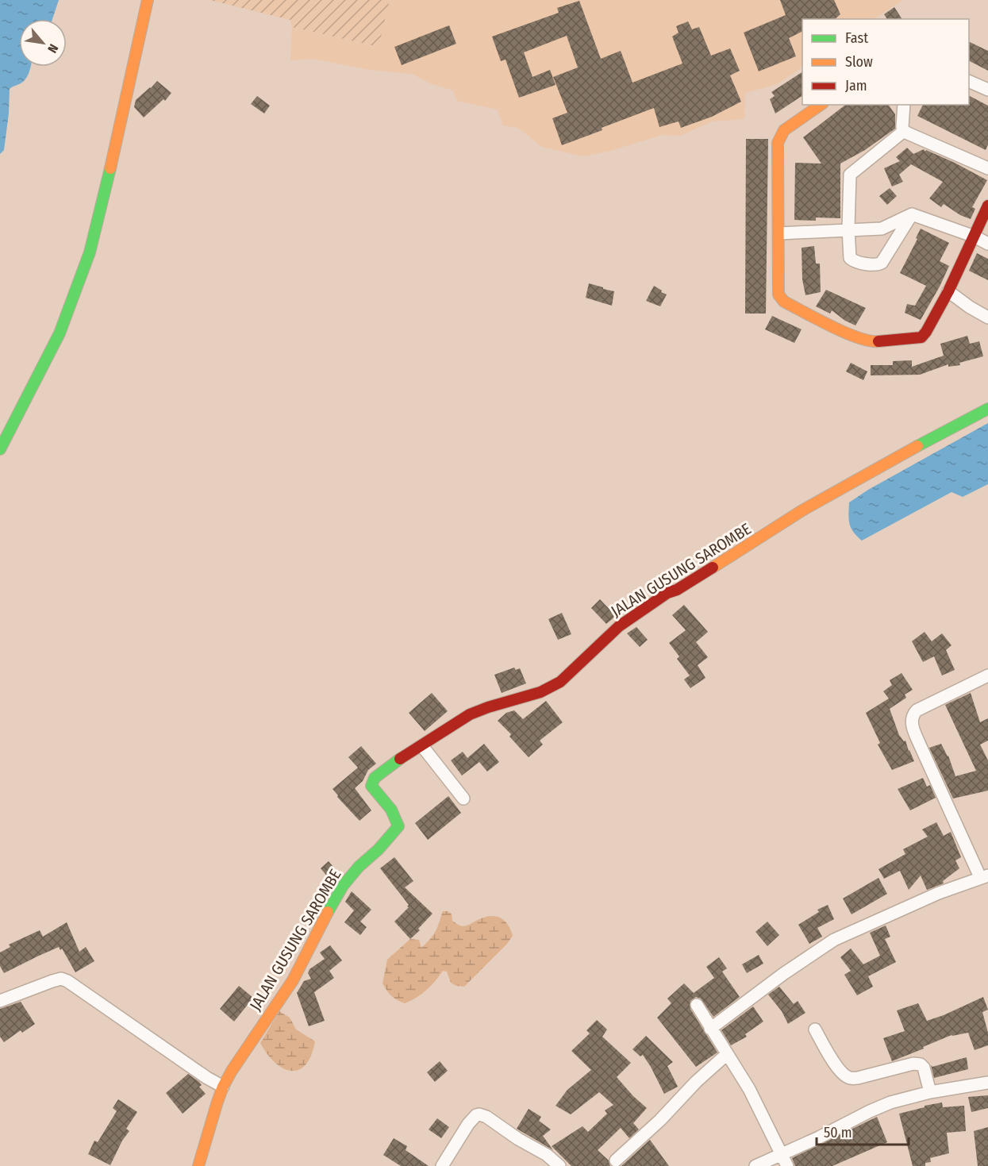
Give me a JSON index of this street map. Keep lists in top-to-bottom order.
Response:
{
  "streets": {
    "street": ["JALAN GUSUNG SAROMBE"]
  },
  "legend": ["Fast", "Slow", "Jam"],
  "scale_bar": "50 m",
  "north": "bottom right"
}
